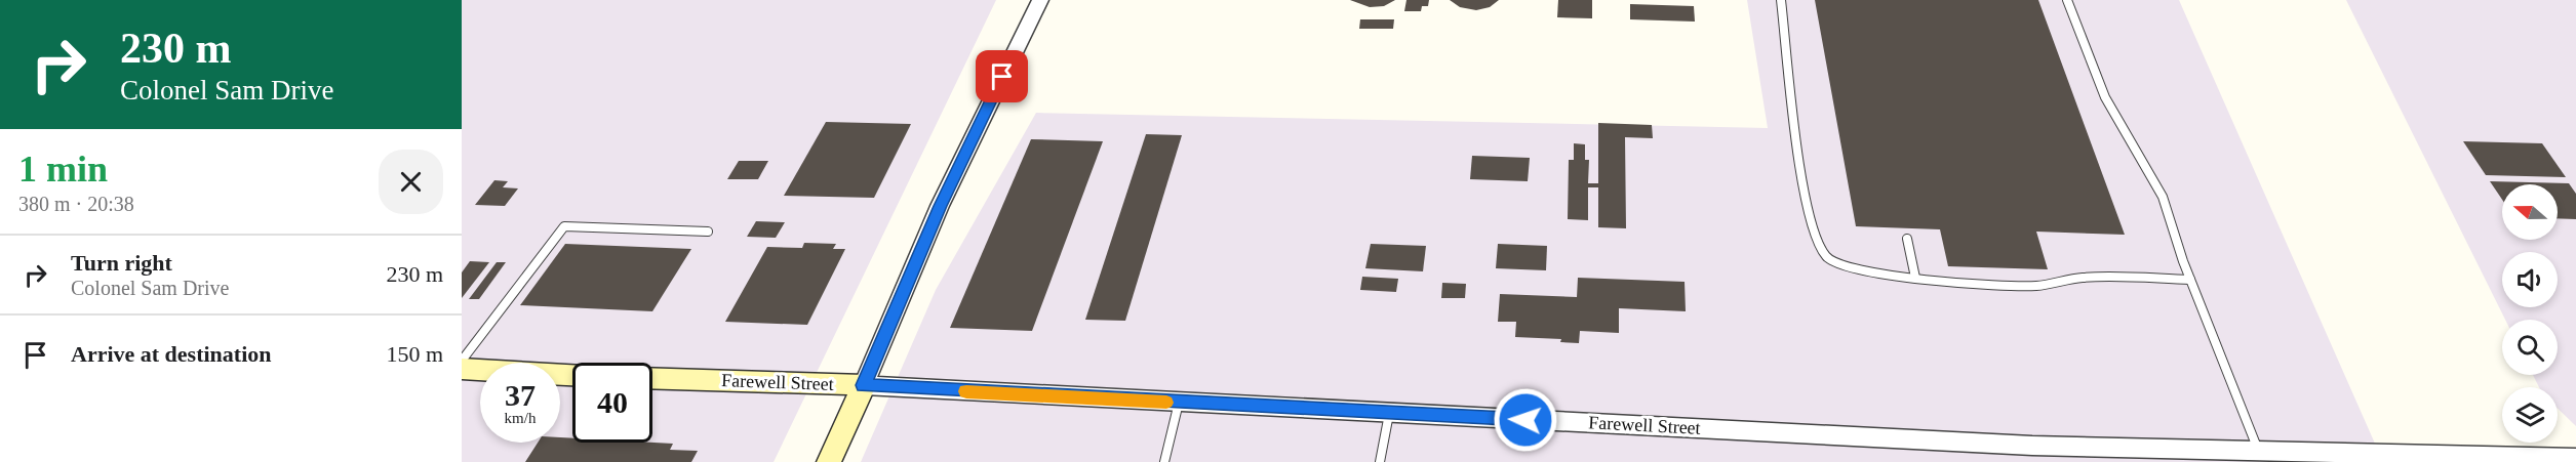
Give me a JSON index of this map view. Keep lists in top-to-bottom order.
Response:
{
  "streets": {
    "main road": ["Farewell Street"]
  },
  "north": "left",
  "page": {
    "turn": ["230 m", "Colonel Sam Drive"],
    "heading": ["1 min", "380 m · 20:38"],
    "list": [
      {
        "name": "Turn right",
        "note": "Colonel Sam Drive",
        "value": "230 m"
      },
      {
        "name": "Arrive at destination",
        "value": "150 m"
      }
    ],
    "speed": "37 km/h",
    "limit": "40"
  }
}
